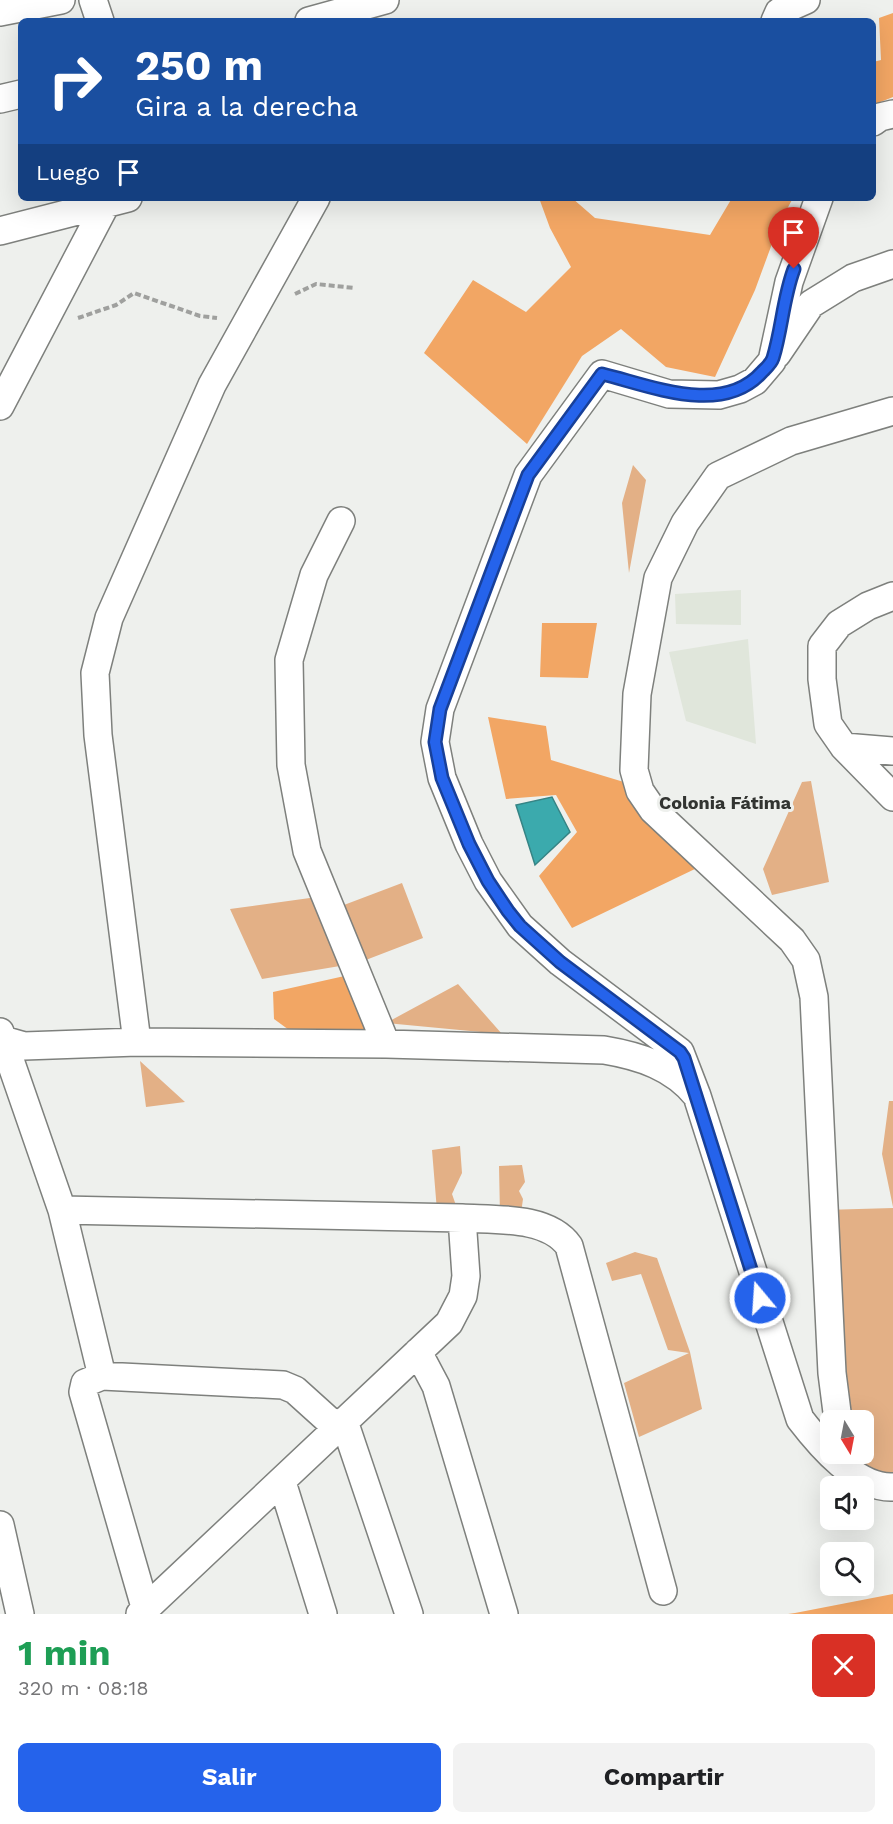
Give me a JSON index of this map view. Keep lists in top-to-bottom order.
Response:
{
  "districts": ["Colonia Fátima"],
  "north": "bottom",
  "page": {
    "turn": ["250 m", "Gira a la derecha"],
    "then": "Luego",
    "heading": ["1 min", "320 m · 08:18"],
    "buttons": ["Salir", "Compartir"]
  }
}
